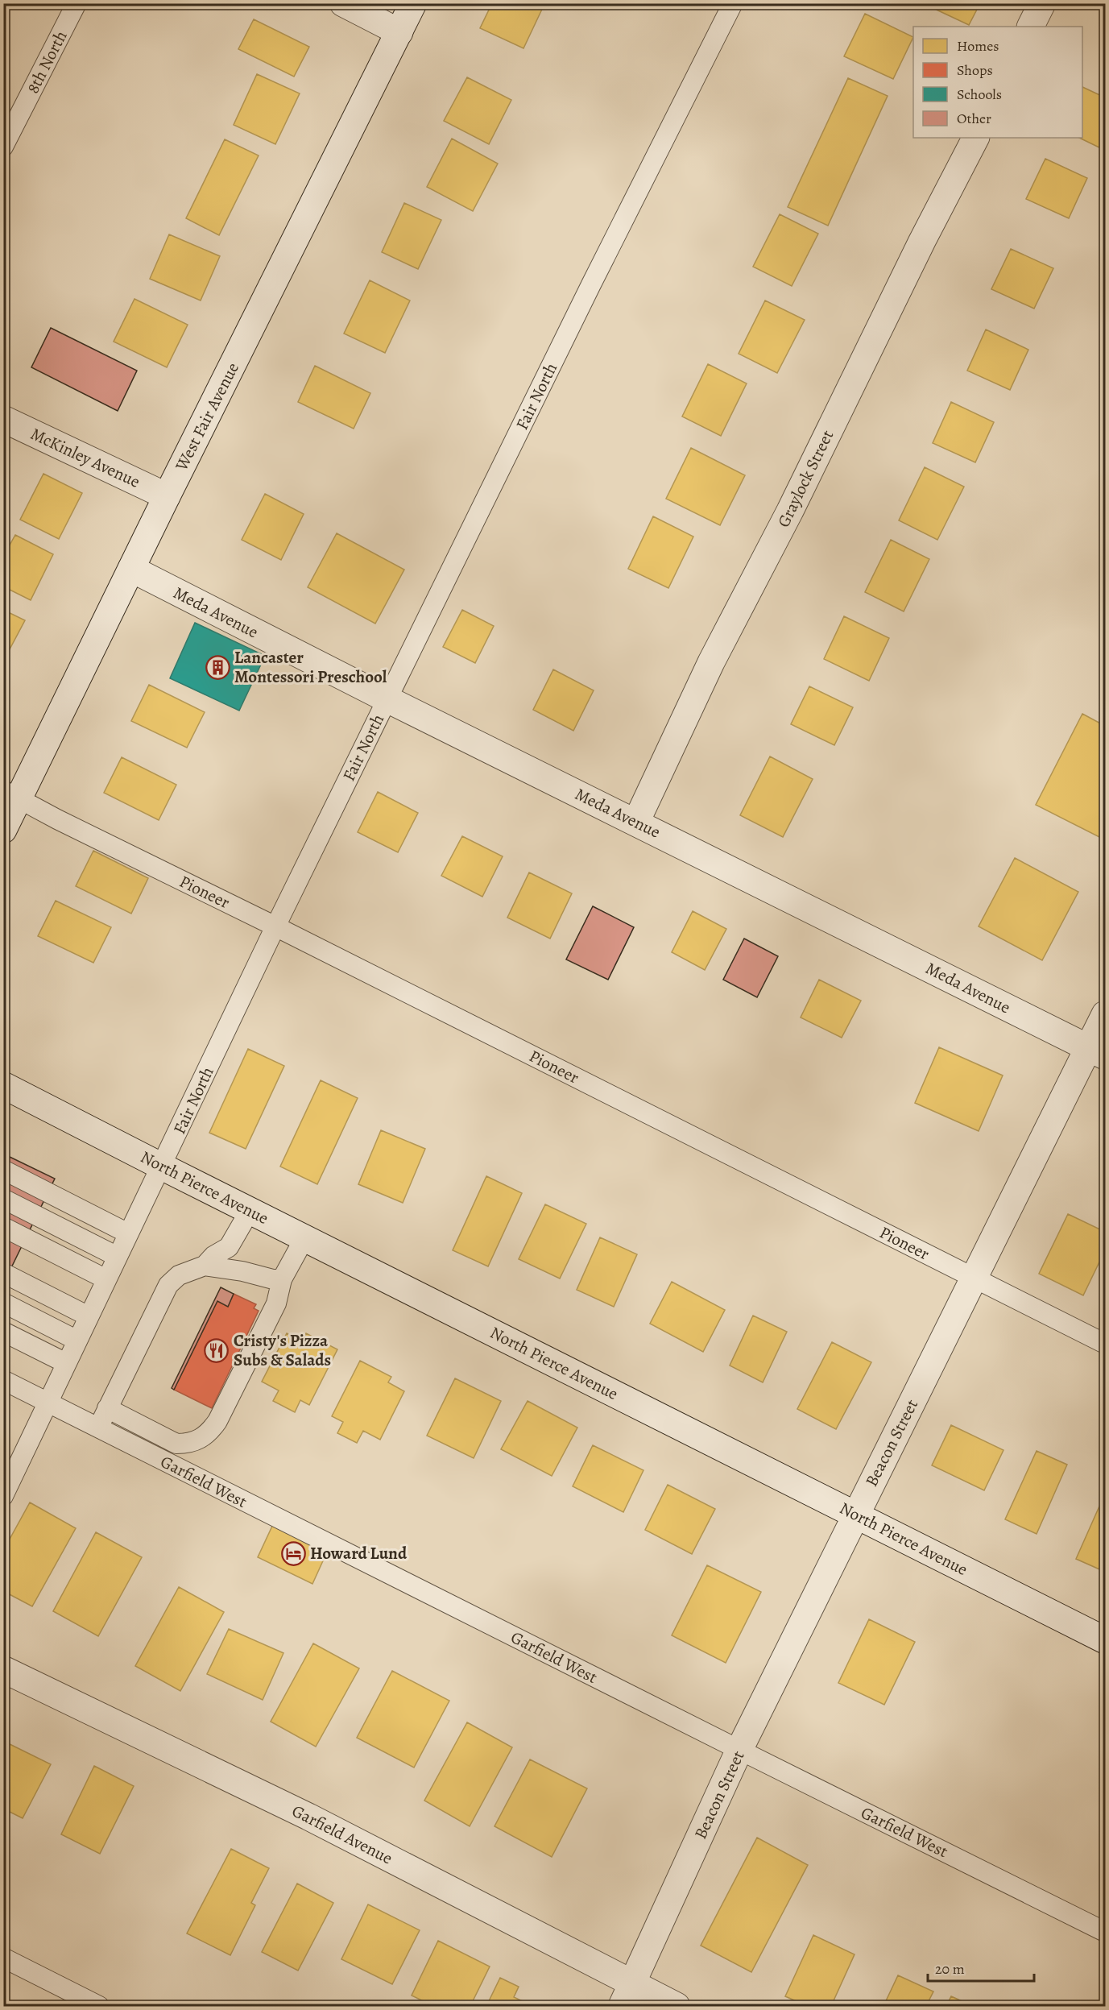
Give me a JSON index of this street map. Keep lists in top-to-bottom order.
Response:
{
  "streets": {
    "street": [
      "West Fair Avenue",
      "McKinley Avenue",
      "Graylock Street",
      "Meda Avenue",
      "North Pierce Avenue",
      "Beacon Street",
      "Garfield Avenue"
    ],
    "lane": [
      "8th North",
      "Fair North",
      "Pioneer",
      "Garfield West"
    ]
  },
  "crossings": [
    ["Fair North", "Meda Avenue"],
    ["Fair North", "Pioneer"],
    ["Fair North", "North Pierce Avenue"],
    ["Fair North", "Garfield West"],
    ["West Fair Avenue", "McKinley Avenue"],
    ["West Fair Avenue", "Meda Avenue"],
    ["West Fair Avenue", "Pioneer"],
    ["Graylock Street", "Meda Avenue"],
    ["Meda Avenue", "Beacon Street"],
    ["Pioneer", "Beacon Street"],
    ["North Pierce Avenue", "Beacon Street"],
    ["Beacon Street", "Garfield West"],
    ["Beacon Street", "Garfield Avenue"]
  ],
  "places": {
    "building": ["Lancaster Montessori Preschool"],
    "restaurant": ["Cristy's Pizza Subs & Salads"],
    "hotel": ["Howard Lund"]
  },
  "legend": [
    "Homes",
    "Shops",
    "Schools",
    "Other"
  ],
  "scale_bar": "20 m"
}
